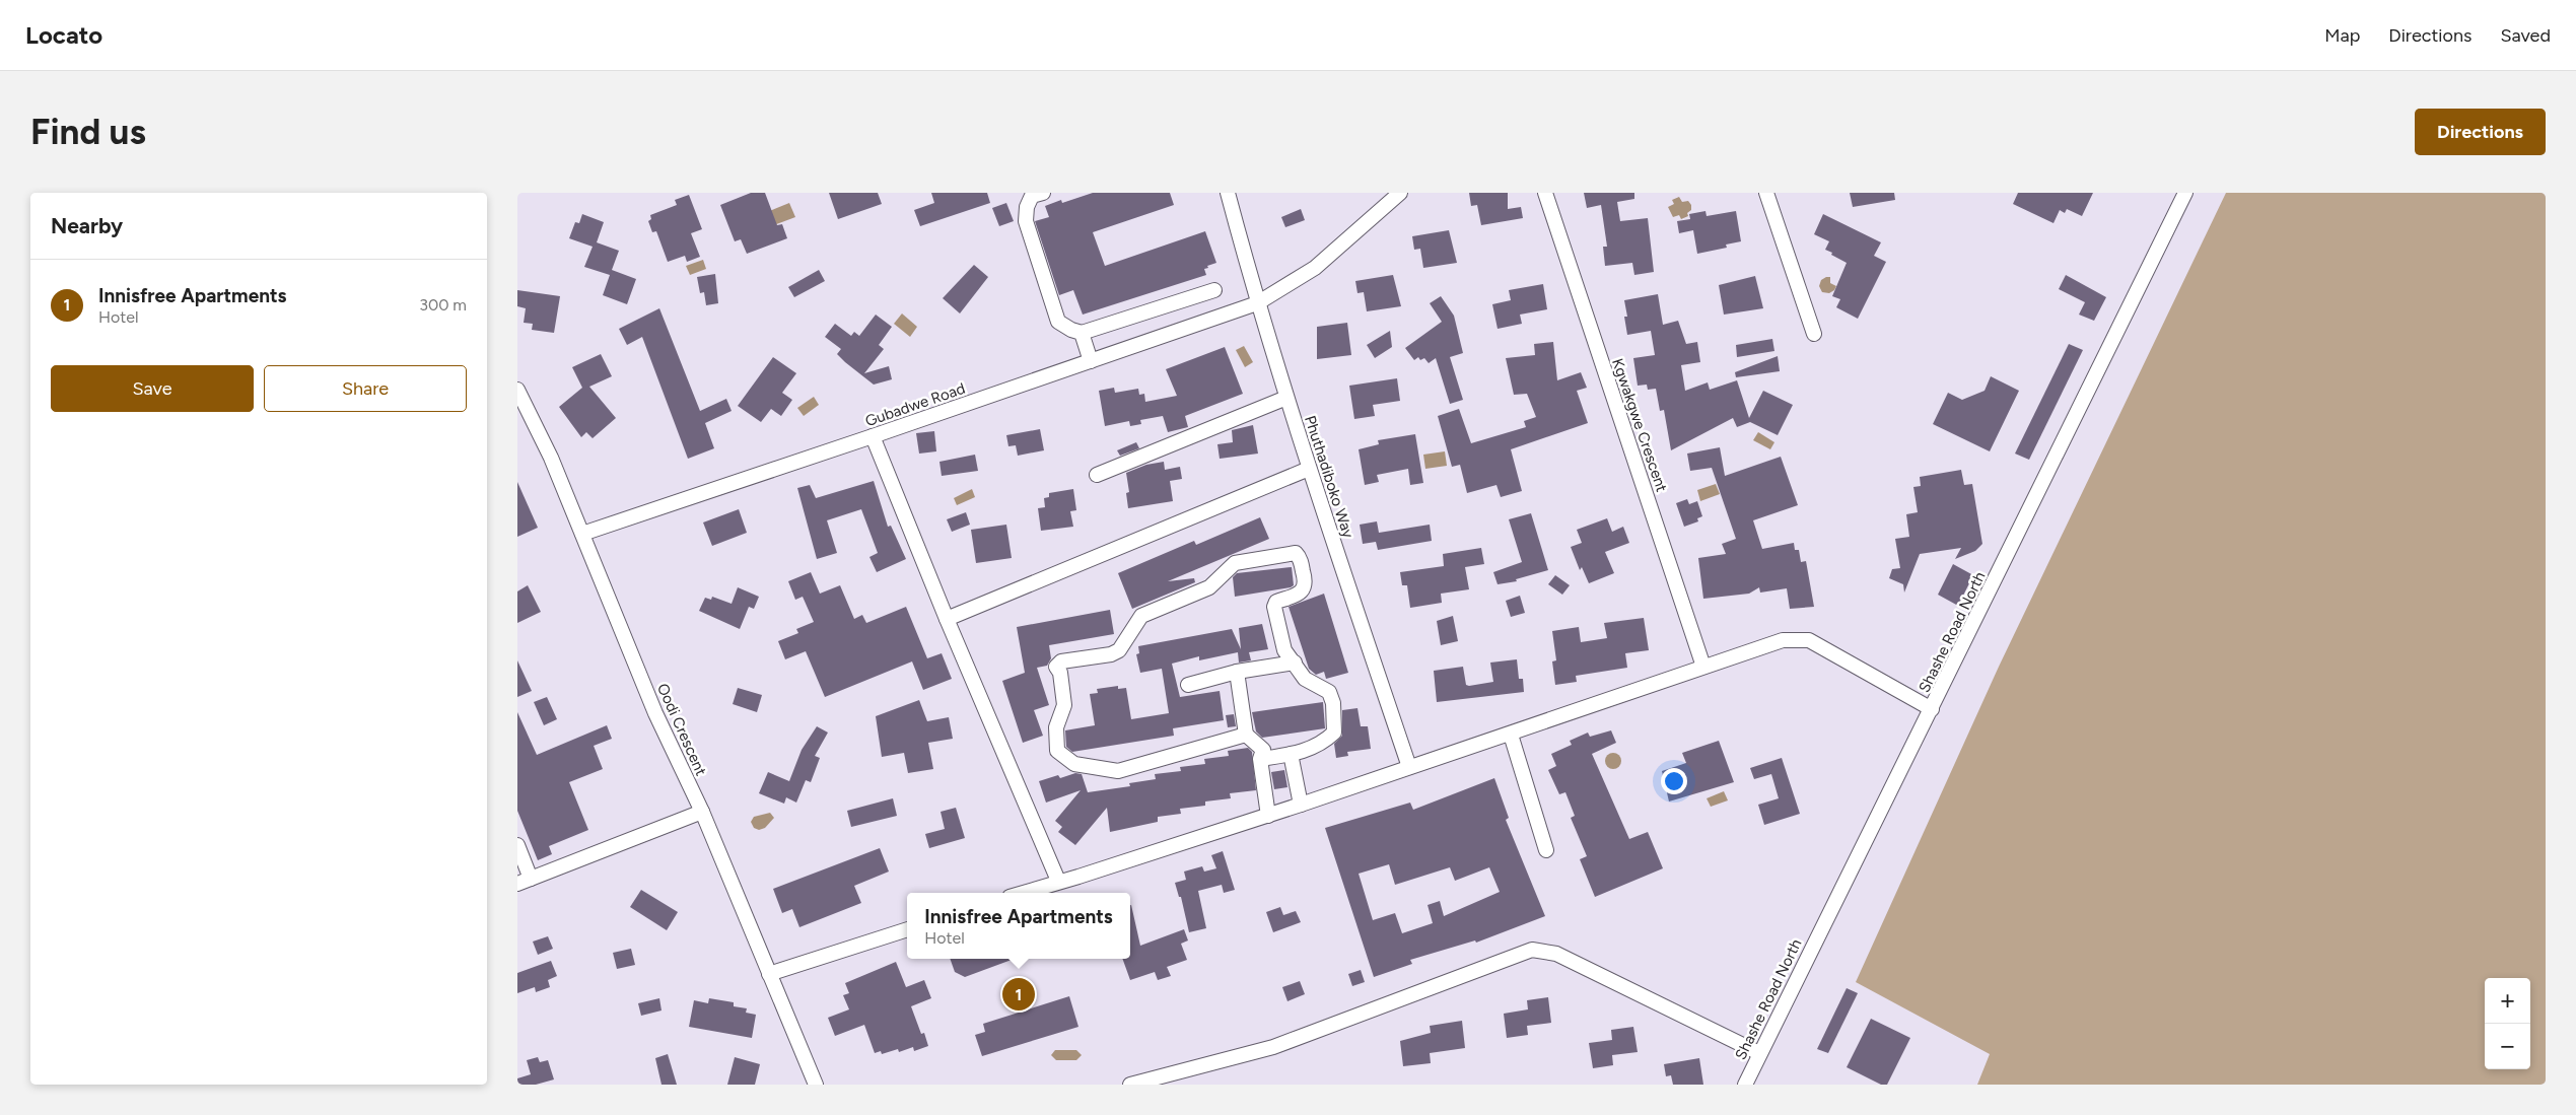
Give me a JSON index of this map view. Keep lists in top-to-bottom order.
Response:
{
  "streets": {
    "street": [
      "Gubadwe Road",
      "Kgwakgwe Crescent",
      "Phuthadiboko Way",
      "Shashe Road North",
      "Oodi Crescent"
    ]
  },
  "crossings": [
    ["Gubadwe Road", "Phuthadiboko Way"],
    ["Gubadwe Road", "Oodi Crescent"]
  ],
  "page": {
    "header": "Locato",
    "nav": ["Map", "Directions", "Saved"],
    "buttons": [
      "Directions",
      ["Save", "Share"]
    ],
    "title": "Find us",
    "heading": "Nearby",
    "list": [
      {
        "mark": "1",
        "name": "Innisfree Apartments",
        "note": "Hotel",
        "value": "300 m"
      }
    ],
    "popup": ["Innisfree Apartments", "Hotel"],
    "pins": "1",
    "map_buttons": ["+", "−"]
  }
}
